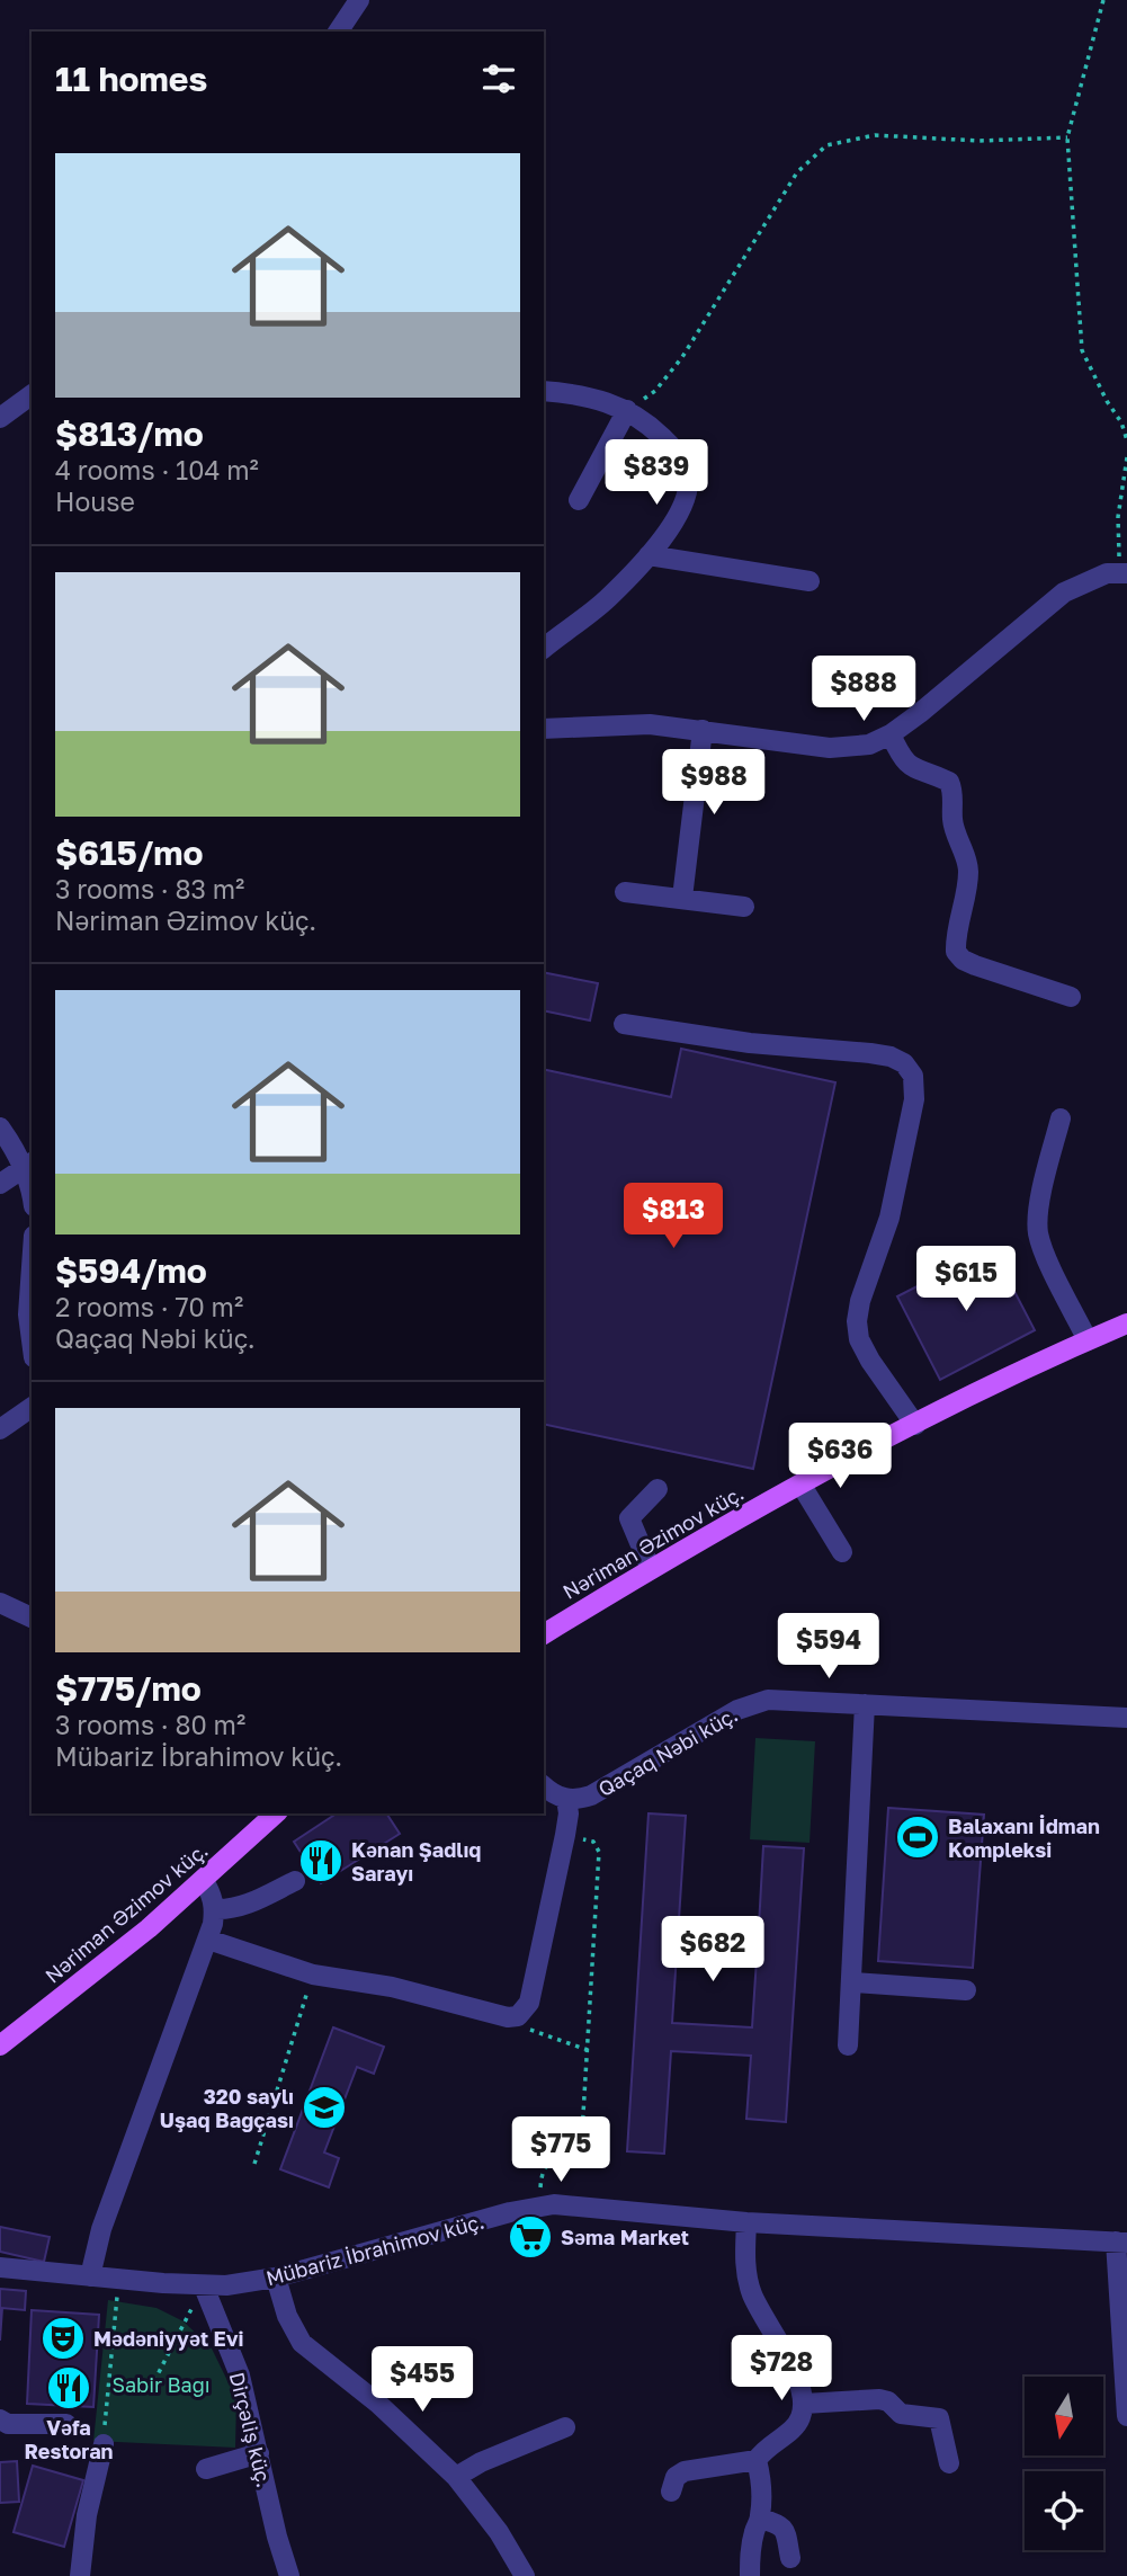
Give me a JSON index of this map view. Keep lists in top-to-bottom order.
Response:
{
  "streets": {
    "main road": ["Nəriman Əzimov küç."],
    "street": ["Qaçaq Nəbi küç.", "Mübariz İbrahimov küç.", "Dirçəliş küç."]
  },
  "crossings": [
    ["Mübariz İbrahimov küç.", "Dirçəliş küç."]
  ],
  "parks": ["Sabir Bağı"],
  "places": {
    "sports": ["Balaxanı İdman Kompleksi"],
    "restaurant": ["Kənan Şadlıq Sarayı", "Vəfa Restoran"],
    "school or university": ["320 saylı Uşaq Bağçası"],
    "supermarket": ["Səma Market"],
    "theatre": ["Mədəniyyət Evi"]
  },
  "north": "bottom",
  "page": {
    "heading": "11 homes",
    "list": [
      {
        "name": "$813/mo",
        "note": "4 rooms · 104 m² · House"
      },
      {
        "name": "$615/mo",
        "note": "3 rooms · 83 m² · Nəriman Əzimov küç."
      },
      {
        "name": "$594/mo",
        "note": "2 rooms · 70 m² · Qaçaq Nəbi küç."
      },
      {
        "name": "$775/mo",
        "note": "3 rooms · 80 m² · Mübariz İbrahimov küç."
      }
    ],
    "price": [
      "$839",
      "$888",
      "$988",
      "$813",
      "$615",
      "$636",
      "$594",
      "$682",
      "$775",
      "$728",
      "$455"
    ]
  }
}
